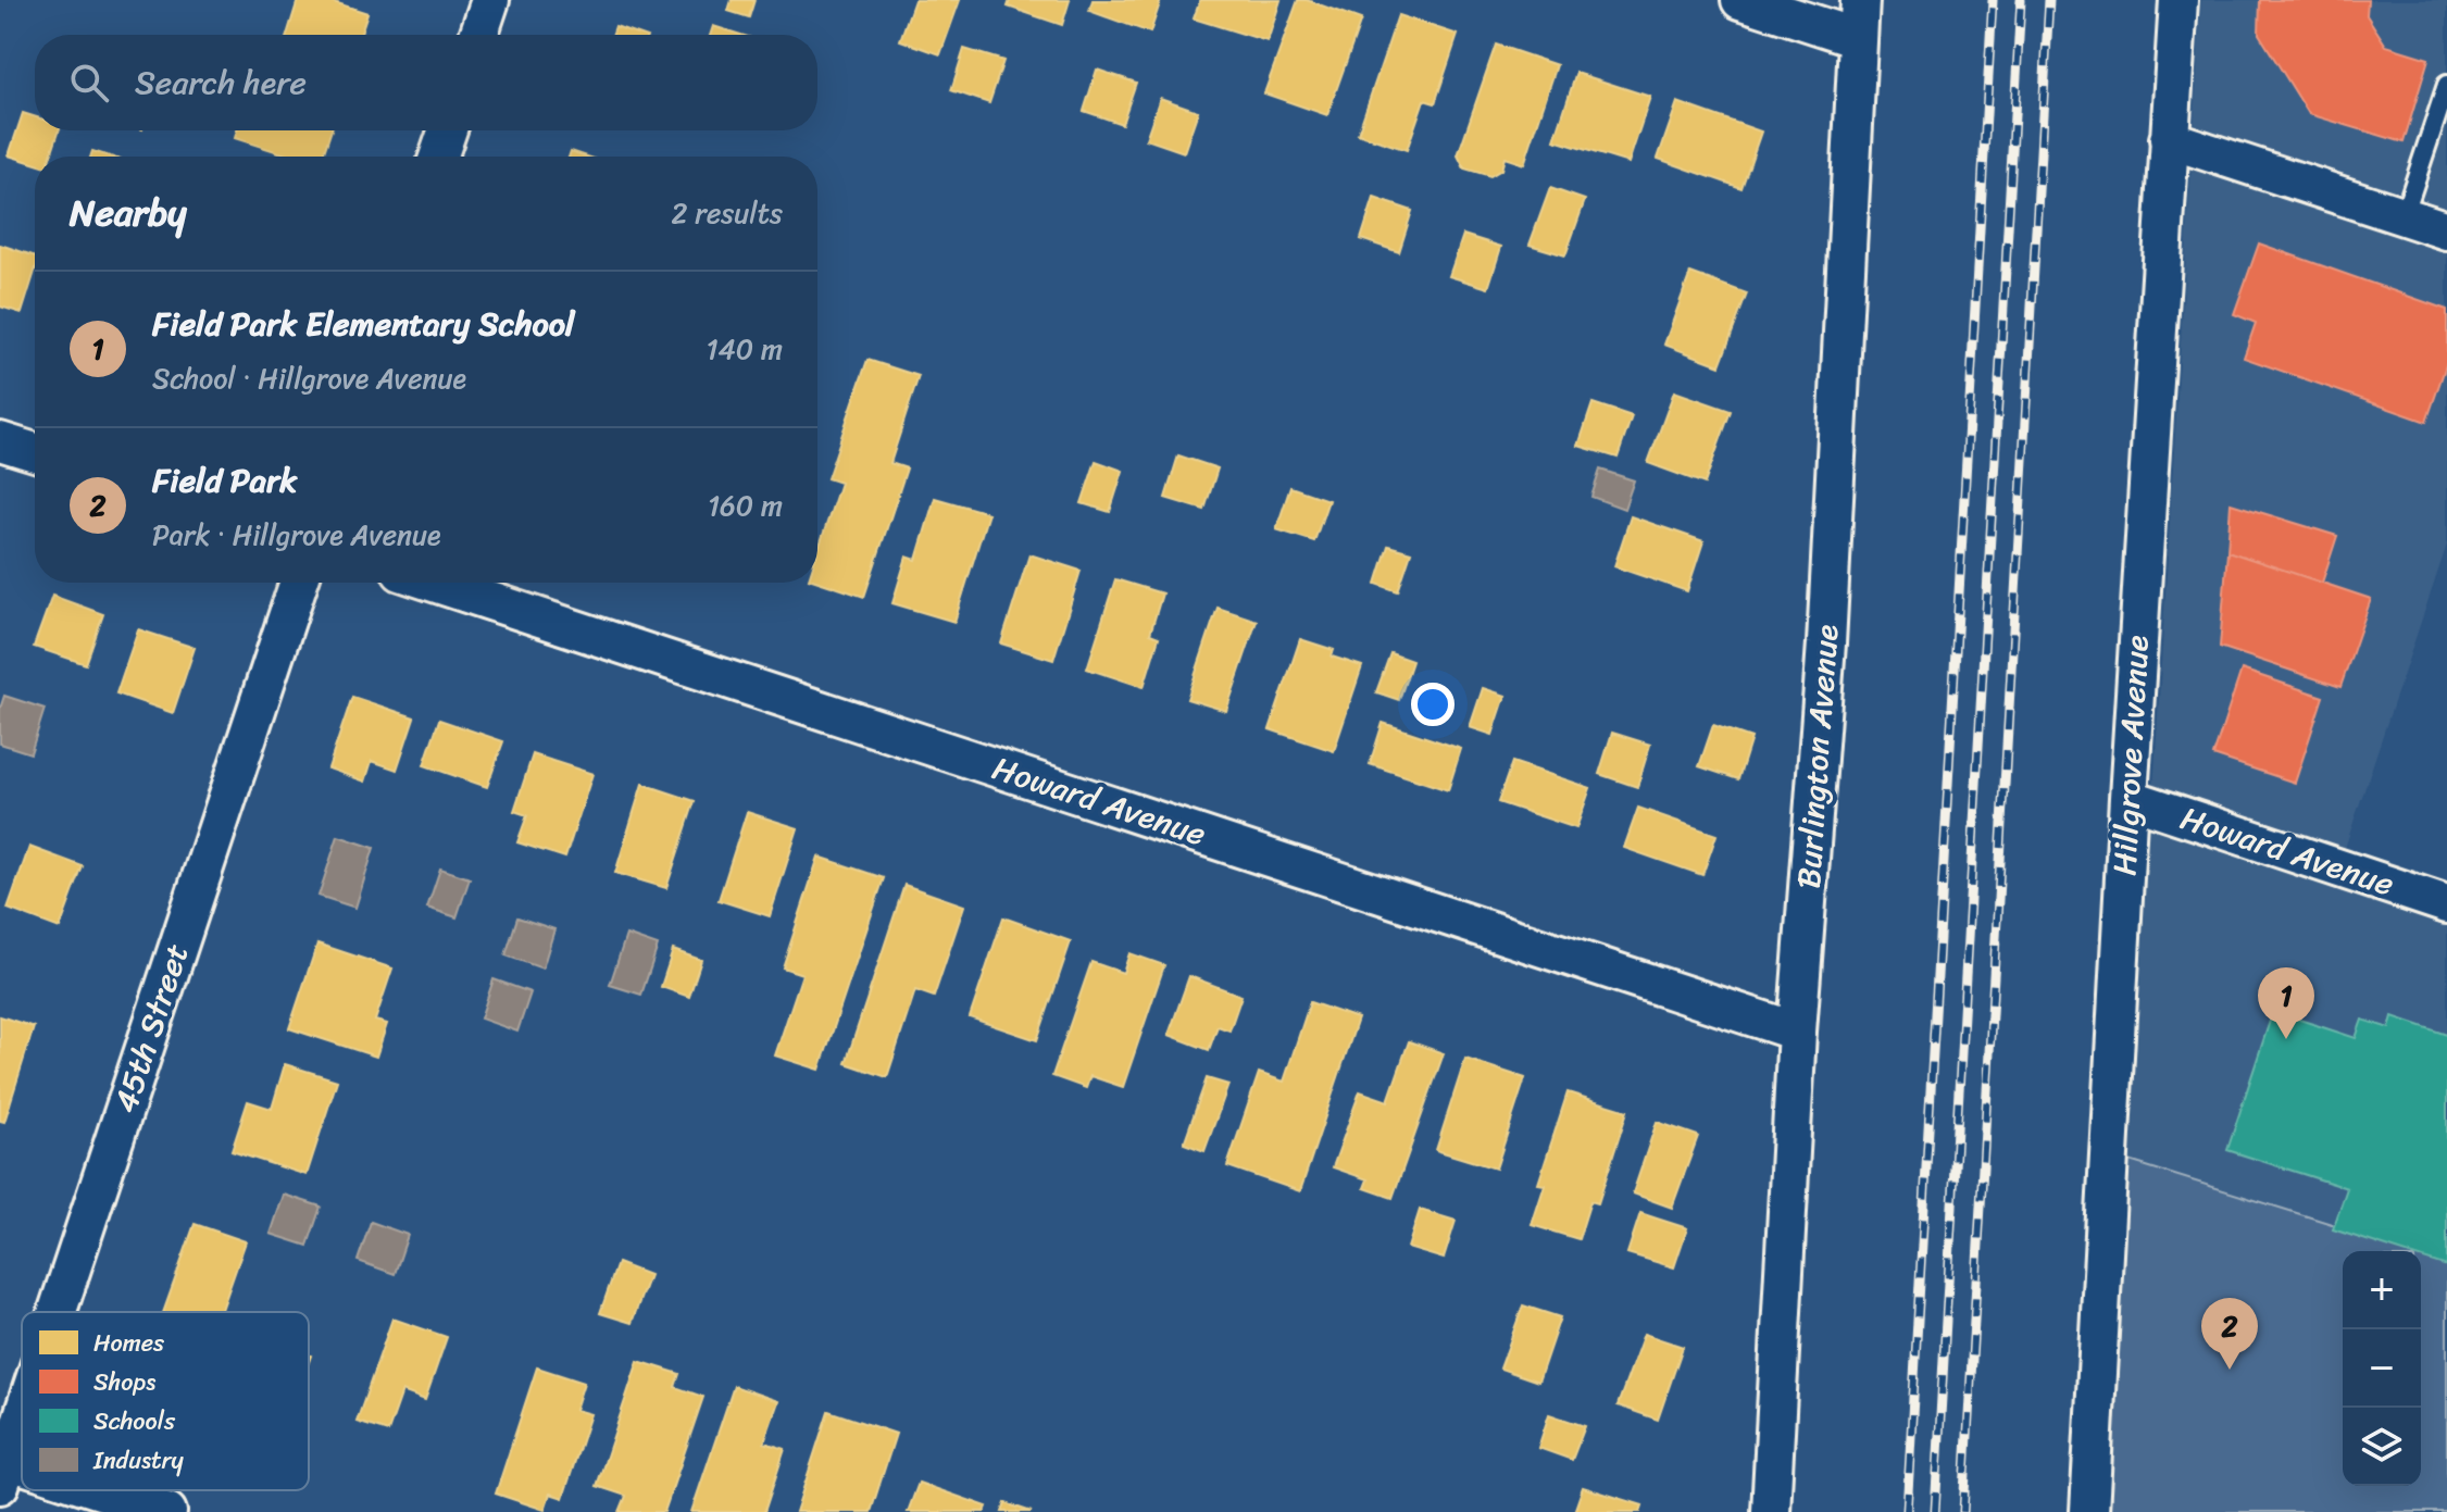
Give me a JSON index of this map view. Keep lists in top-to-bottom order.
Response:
{
  "streets": {
    "street": [
      "Hillgrove Avenue",
      "Burlington Avenue",
      "Howard Avenue",
      "45th Street"
    ]
  },
  "crossings": [
    ["Hillgrove Avenue", "Howard Avenue"],
    ["Burlington Avenue", "Howard Avenue"]
  ],
  "legend": [
    "Homes",
    "Shops",
    "Schools",
    "Industry"
  ],
  "page": {
    "search": "Search here",
    "heading": ["Nearby", "2 results"],
    "list": [
      {
        "mark": "1",
        "name": "Field Park Elementary School",
        "note": "School · Hillgrove Avenue",
        "value": "140 m"
      },
      {
        "mark": "2",
        "name": "Field Park",
        "note": "Park · Hillgrove Avenue",
        "value": "160 m"
      }
    ],
    "pins": ["1", "2"],
    "map_buttons": ["+", "−"]
  }
}
